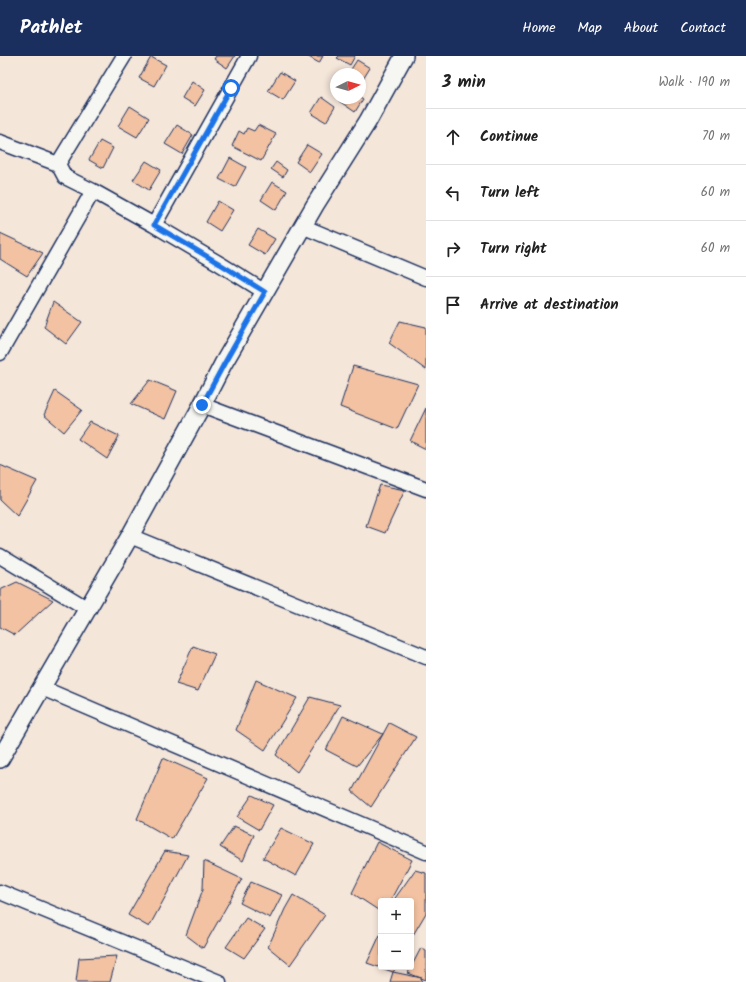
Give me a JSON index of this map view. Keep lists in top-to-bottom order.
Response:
{
  "north": "right",
  "page": {
    "header": "Pathlet",
    "nav": [
      "Home",
      "Map",
      "About",
      "Contact"
    ],
    "heading": ["3 min", "Walk · 190 m"],
    "list": [
      ["Continue", "70 m"],
      ["Turn left", "60 m"],
      ["Turn right", "60 m"],
      "Arrive at destination"
    ],
    "map_buttons": ["+", "−"]
  }
}
